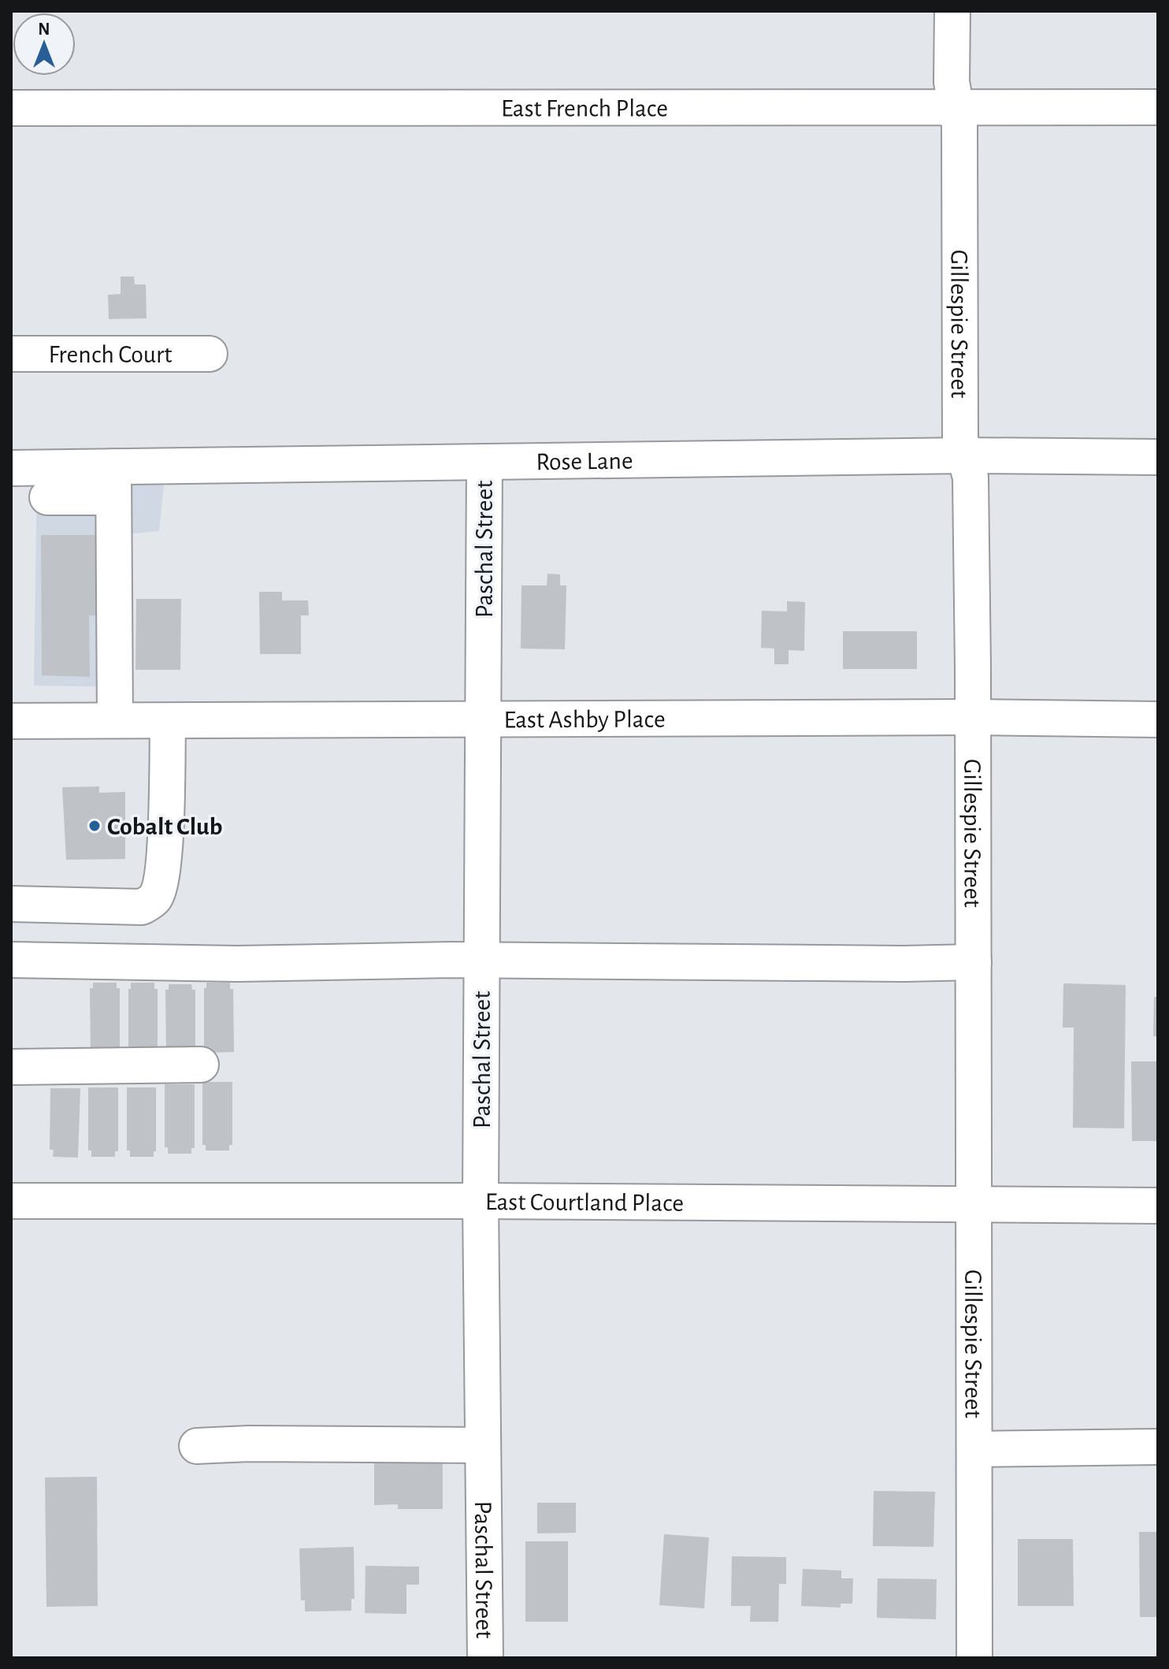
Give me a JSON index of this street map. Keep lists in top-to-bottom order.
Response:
{
  "streets": {
    "street": [
      "East French Place",
      "Gillespie Street",
      "French Court",
      "Rose Lane",
      "Paschal Street",
      "East Ashby Place",
      "East Courtland Place"
    ]
  },
  "crossings": [
    ["East French Place", "Gillespie Street"],
    ["Gillespie Street", "Rose Lane"],
    ["Gillespie Street", "East Ashby Place"],
    ["Gillespie Street", "East Courtland Place"],
    ["Rose Lane", "Paschal Street"],
    ["Paschal Street", "East Ashby Place"],
    ["Paschal Street", "East Courtland Place"]
  ],
  "places": ["Cobalt Club"],
  "north": "top"
}
